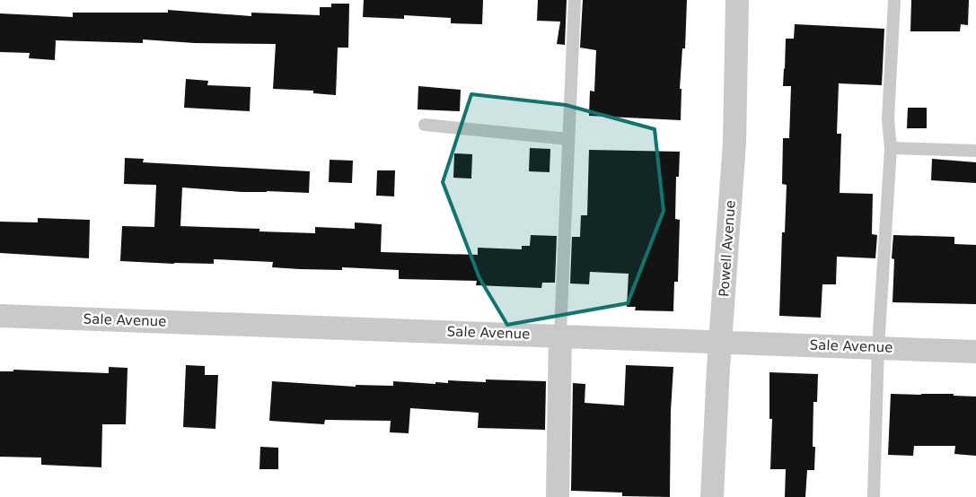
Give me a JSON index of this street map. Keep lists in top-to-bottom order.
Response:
{
  "streets": {
    "street": ["Powell Avenue", "Sale Avenue"]
  },
  "crossings": [
    ["Powell Avenue", "Sale Avenue"]
  ]
}
